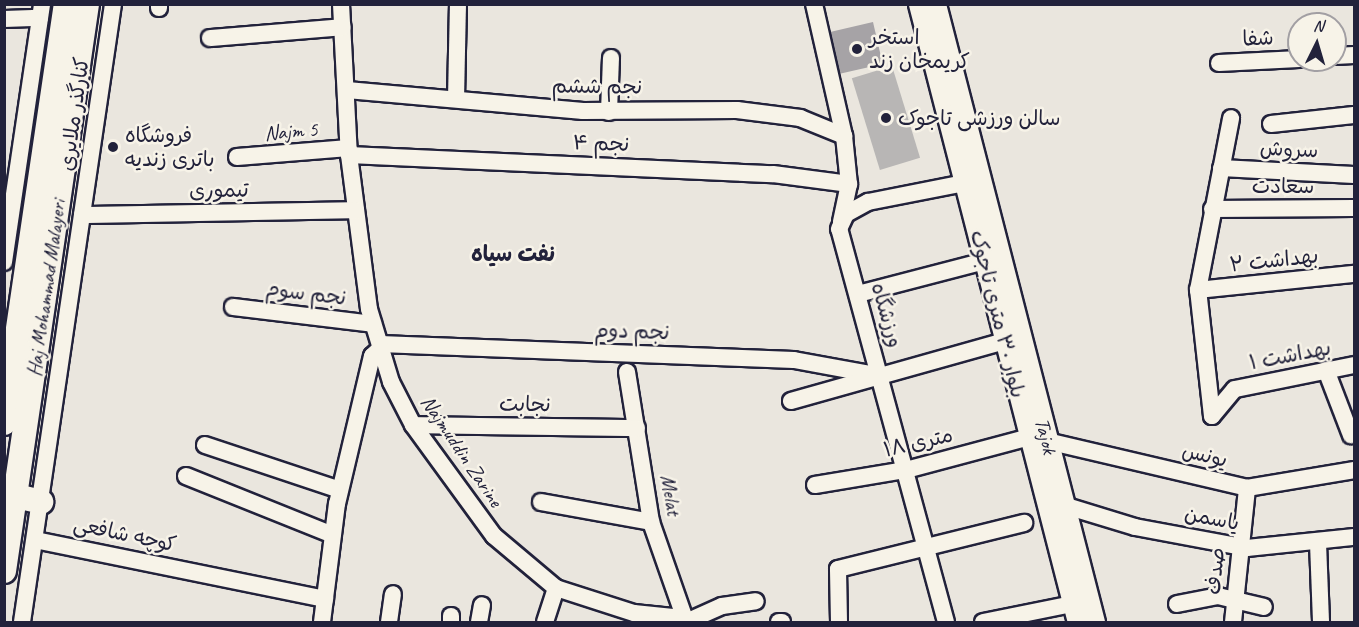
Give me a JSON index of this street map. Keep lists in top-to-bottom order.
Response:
{
  "streets": {
    "highway": ["Haj Mohammad Malayeri"],
    "main road": ["بلوار ۳۰ متری تاجوک", "Tajok"],
    "street": [
      "شفا",
      "نجم ششم",
      "کنارگذر ملایری",
      "Najm 5",
      "نجم ۴",
      "سروش",
      "سعادت",
      "تیموری",
      "بهداشت ۲",
      "نجم سوم",
      "ورزشگاه",
      "نجم دوم",
      "بهداشت ۱",
      "نجابت",
      "۱۸ متری",
      "Najmuddin Zarine",
      "یونس",
      "Melat",
      "یاسمن",
      "کوچه شافعی",
      "صدف"
    ]
  },
  "crossings": [
    ["نجم ششم", "Najmuddin Zarine"],
    ["کنارگذر ملایری", "تیموری"],
    ["کنارگذر ملایری", "کوچه شافعی"],
    ["Najm 5", "نجم ۴"],
    ["Najm 5", "Najmuddin Zarine"],
    ["نجم ۴", "Najmuddin Zarine"],
    ["تیموری", "Najmuddin Zarine"],
    ["بهداشت ۲", "بهداشت ۱"],
    ["نجم سوم", "Najmuddin Zarine"],
    ["بلوار ۳۰ متری تاجوک", "Tajok"],
    ["بلوار ۳۰ متری تاجوک", "۱۸ متری"],
    ["بلوار ۳۰ متری تاجوک", "یونس"],
    ["ورزشگاه", "نجم دوم"],
    ["ورزشگاه", "۱۸ متری"],
    ["نجم دوم", "Najmuddin Zarine"],
    ["نجابت", "Najmuddin Zarine"],
    ["نجابت", "Melat"],
    ["Tajok", "۱۸ متری"],
    ["Tajok", "یونس"],
    ["Tajok", "یاسمن"],
    ["۱۸ متری", "یونس"],
    ["Najmuddin Zarine", "Melat"],
    ["یونس", "صدف"],
    ["یاسمن", "صدف"]
  ],
  "districts": ["نفت سیاه"],
  "places": ["استخر کریمخان زند", "سالن ورزشی تاجوک", "فروشگاه باتری زندیه"],
  "north": "top"
}
